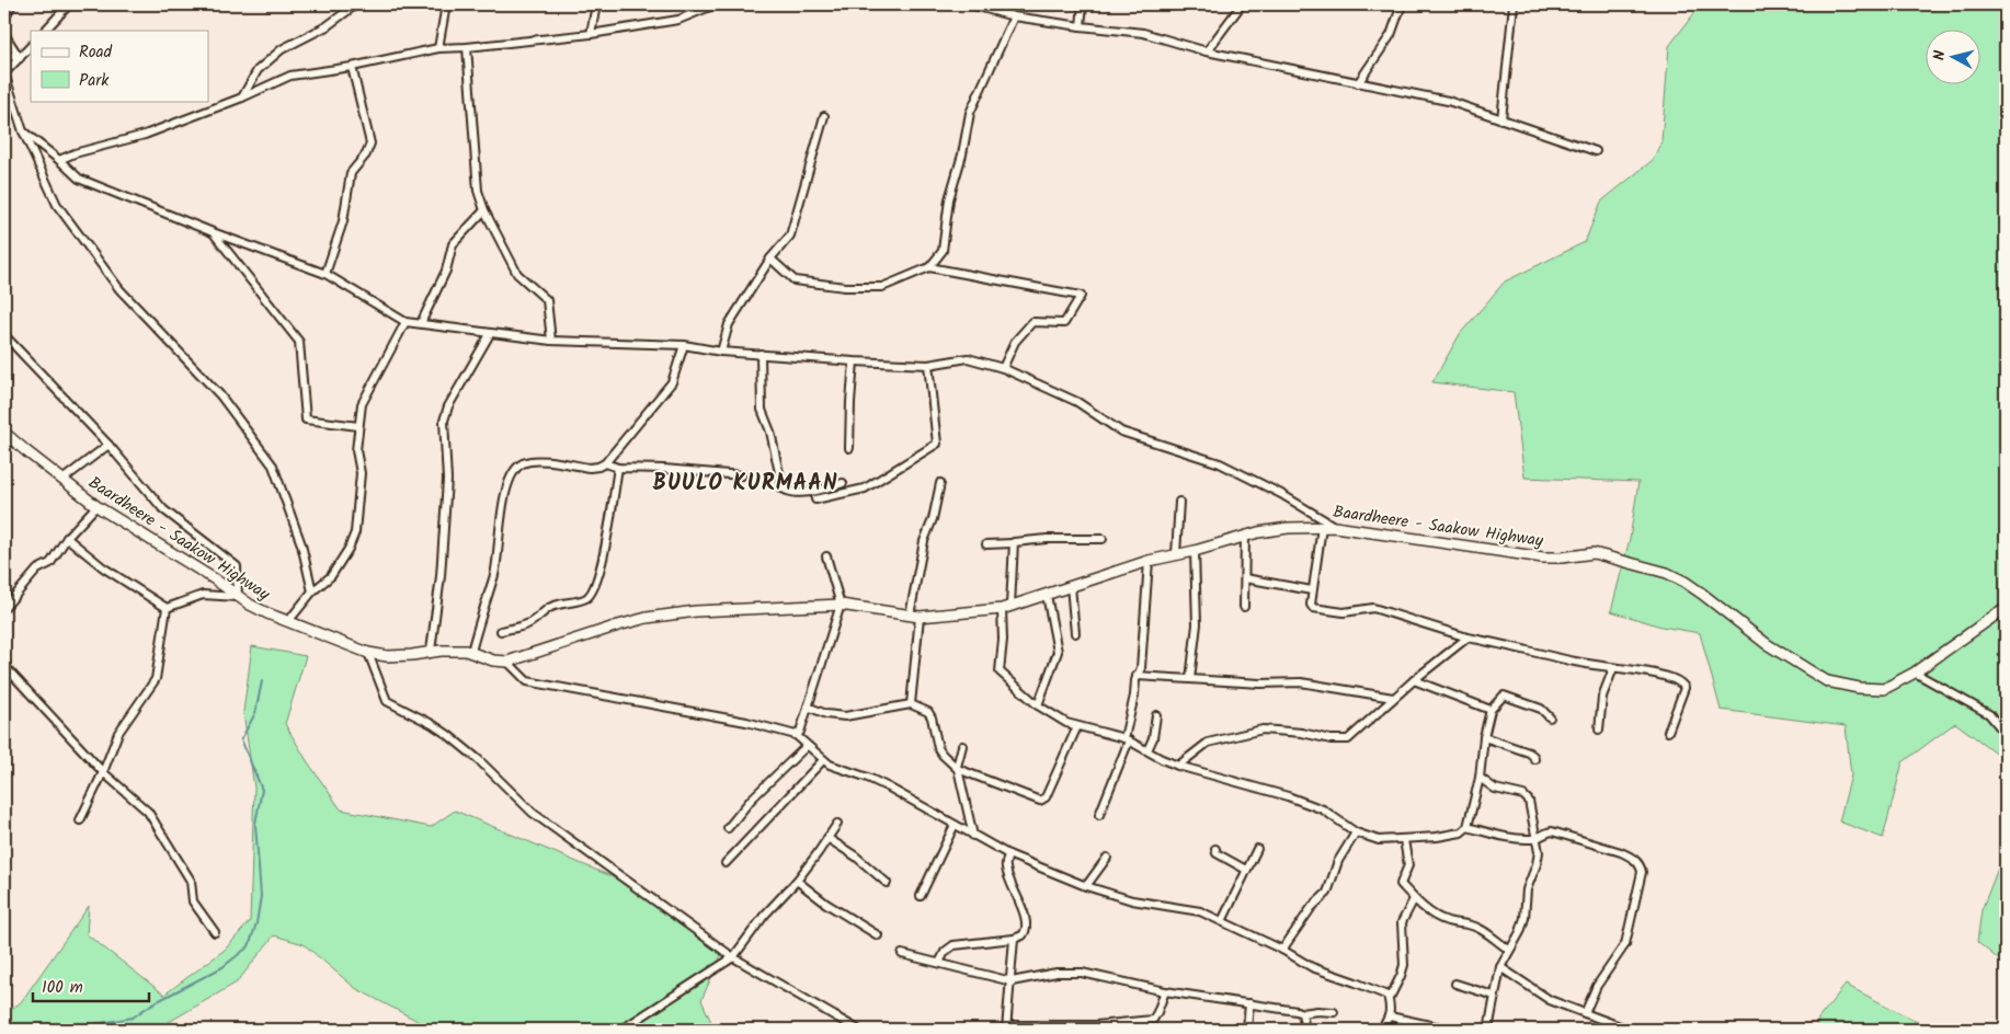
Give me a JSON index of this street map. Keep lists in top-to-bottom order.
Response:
{
  "streets": {
    "main road": ["Baardheere - Saakow Highway"]
  },
  "districts": ["BUULO KURMAAN"],
  "legend": ["Road", "Park"],
  "scale_bar": "100 m",
  "north": "left"
}
